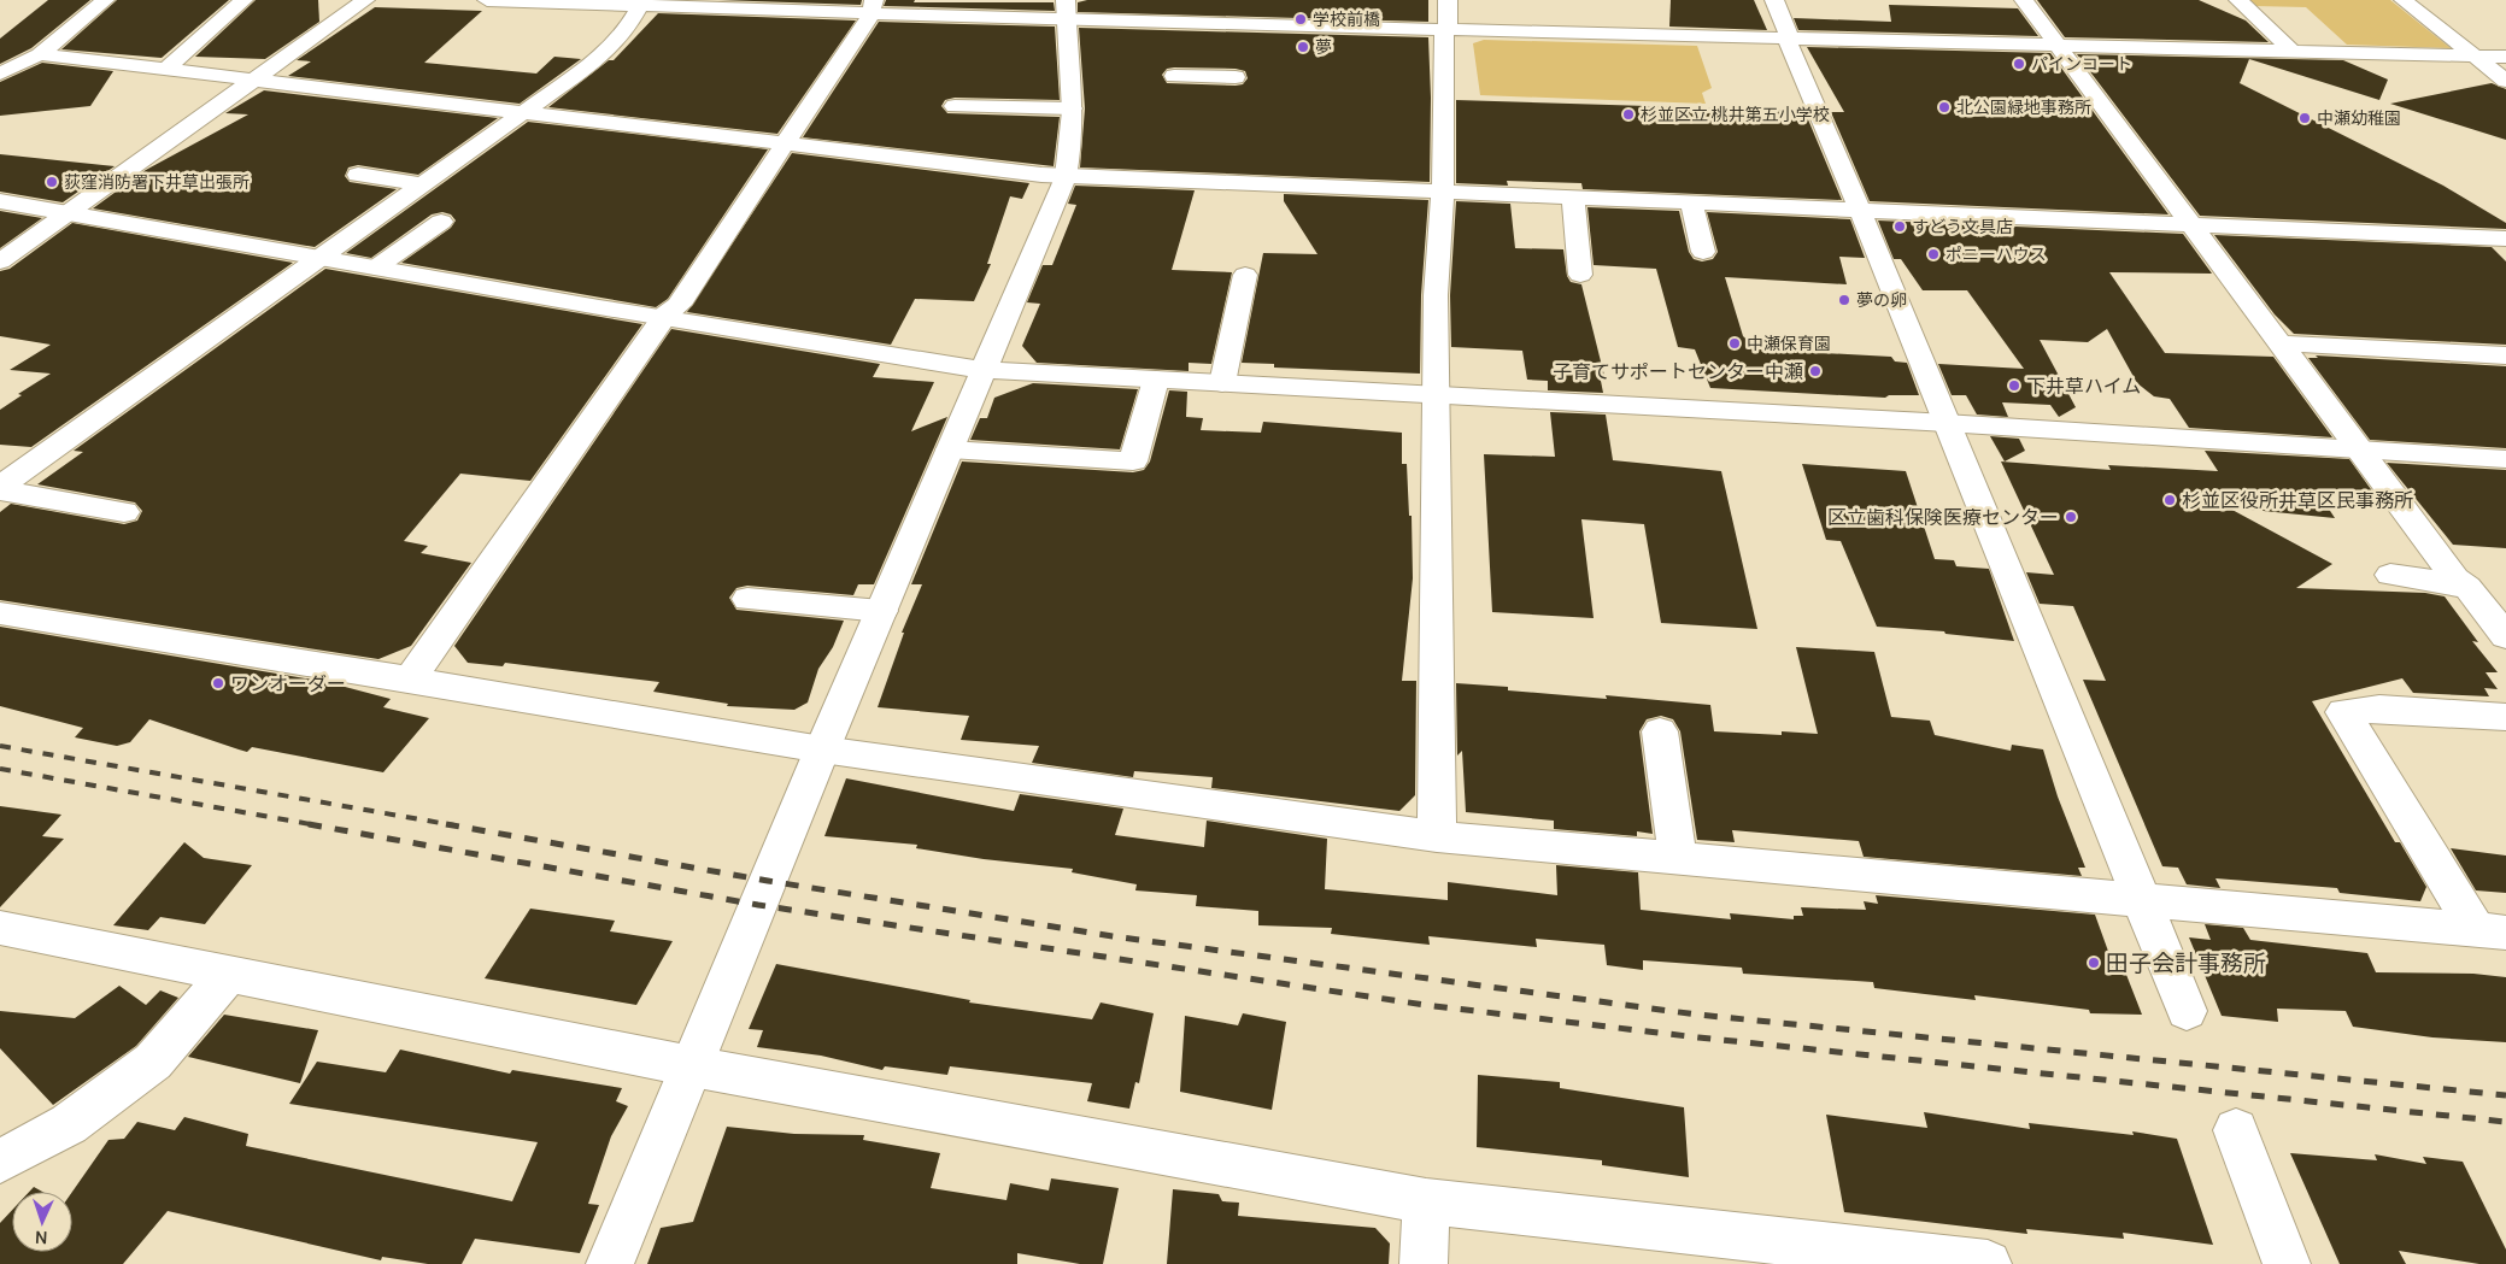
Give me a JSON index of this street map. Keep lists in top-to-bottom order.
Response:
{
  "places": [
    "学校前橋",
    "夢",
    "パインコート",
    "北公園緑地事務所",
    "杉並区立 桃井第五小学校",
    "中瀬幼稚園",
    "荻窪消防署下井草出張所",
    "すどう文具店",
    "ポニーハウス",
    "夢の卵",
    "中瀬保育園",
    "子育てサポートセンター中瀬",
    "下井草ハイム",
    "杉並区役所井草区民事務所",
    "区立歯科保険医療センター",
    "ワンオーダー",
    "田子会計事務所"
  ],
  "north": "bottom"
}
